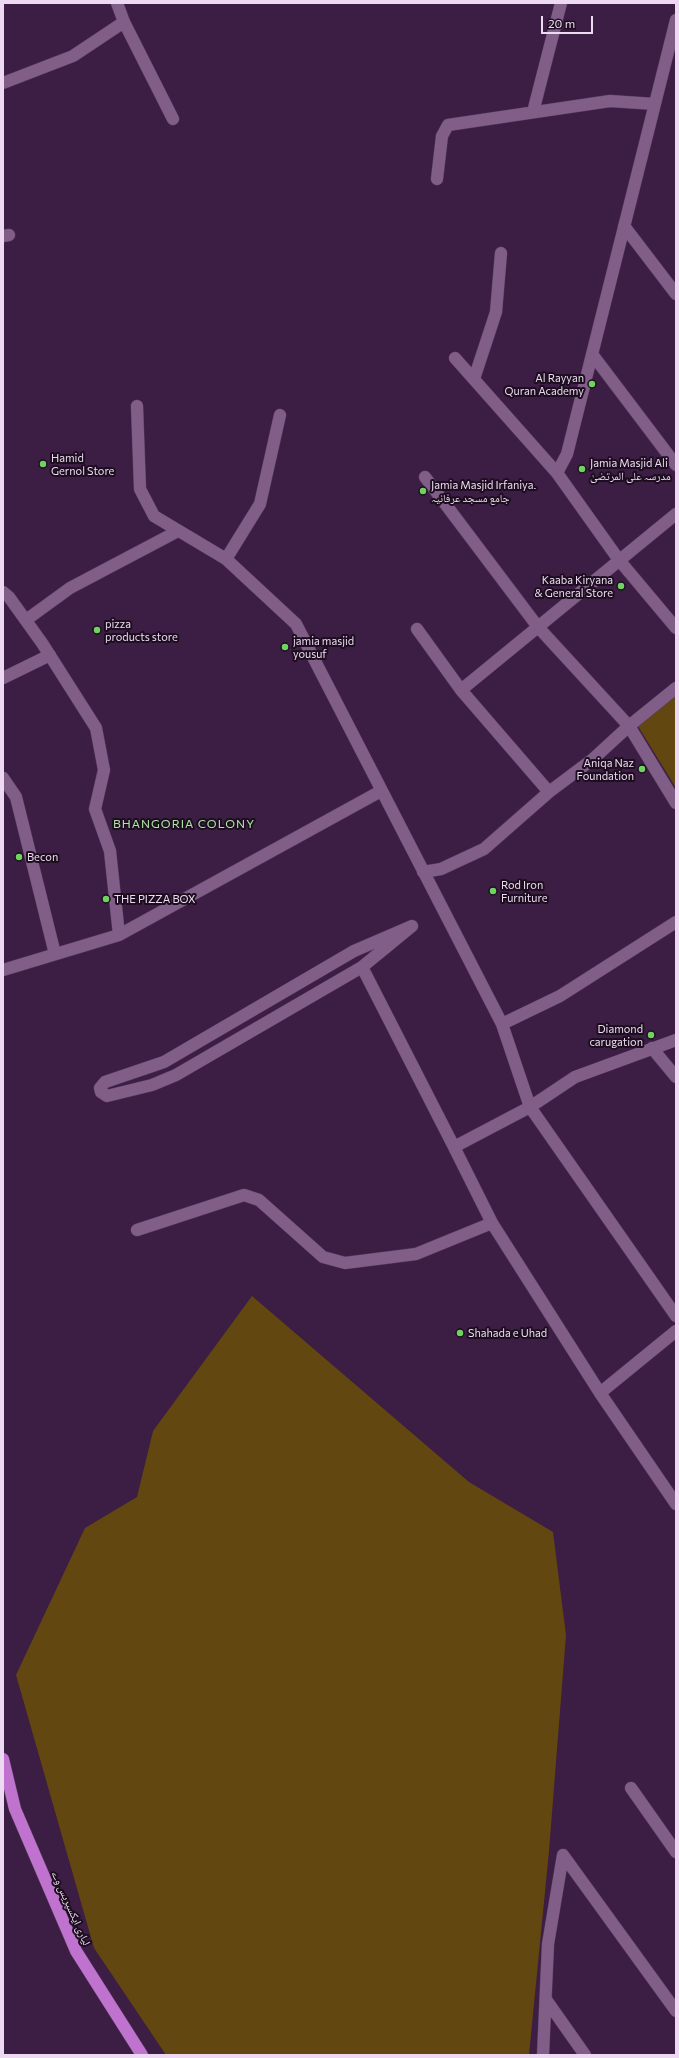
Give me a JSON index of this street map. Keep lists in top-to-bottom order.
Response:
{
  "streets": {
    "highway": ["لیاری ایکسپریس وے"]
  },
  "districts": ["BHANGORIA COLONY"],
  "places": [
    "Al Rayyan Quran Academy",
    "Hamid Gernol Store",
    "Jamia Masjid Ali مدرسہ علی المرتضیٰ",
    "Jamia Masjid Irfaniya۔ جامع مسجد عرفانیہ",
    "Kaaba Kiryana & General Store",
    "pizza products store",
    "jamia masjid yousuf",
    "Aniqa Naz Foundation",
    "Becon",
    "Rod Iron Furniture",
    "THE PIZZA BOX",
    "Diamond carugation",
    "Shahada e Uhad"
  ],
  "scale_bar": "20 m"
}
